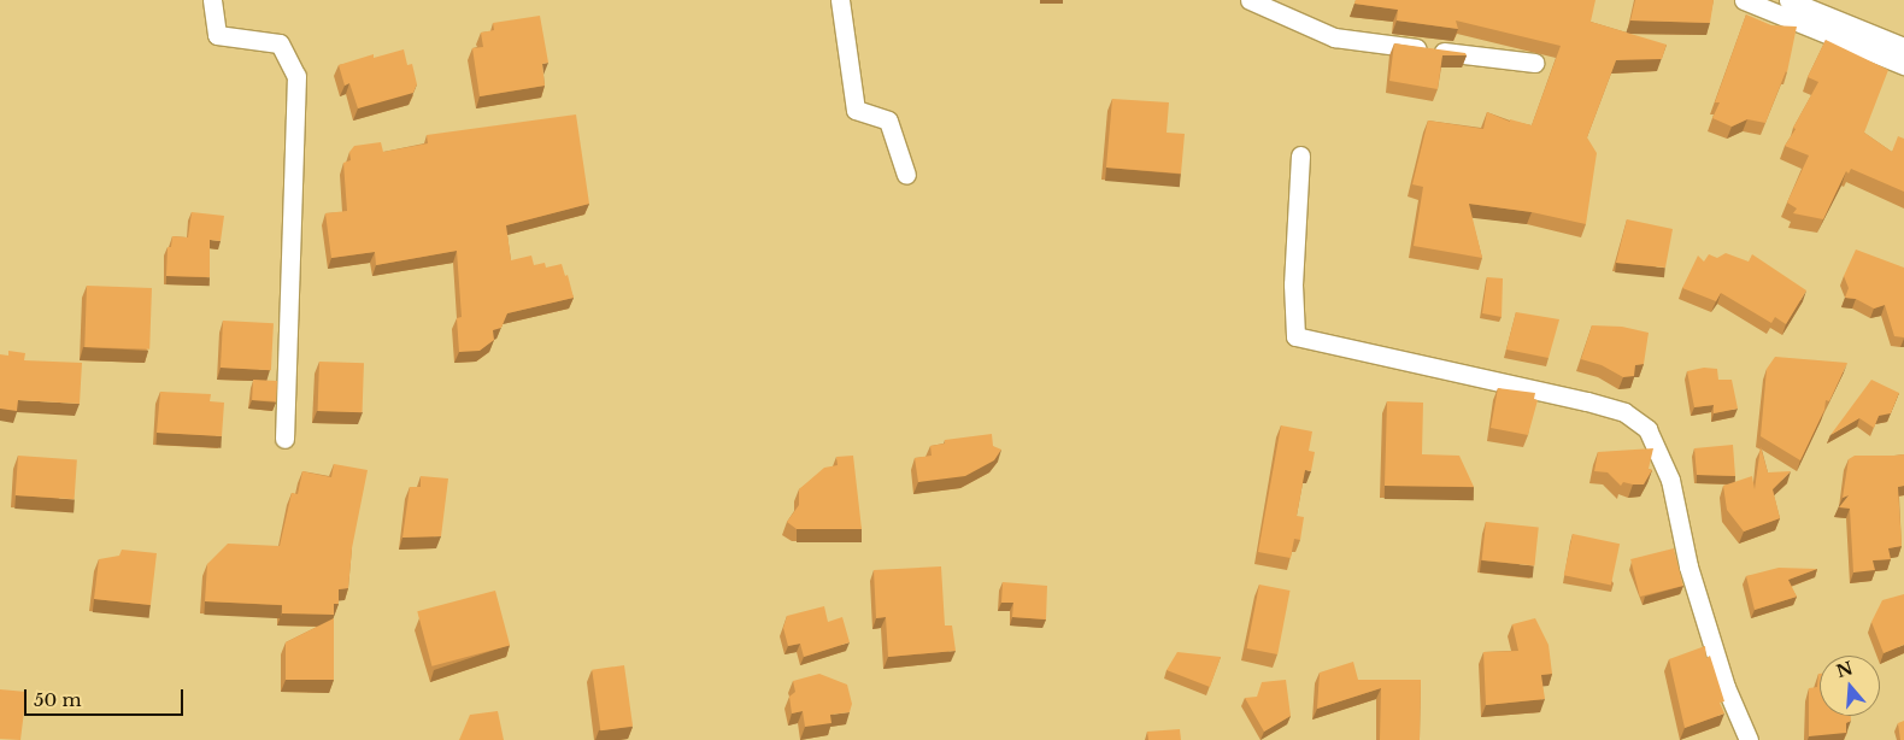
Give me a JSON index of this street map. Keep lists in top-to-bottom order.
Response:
{
  "scale_bar": "50 m",
  "north": "top"
}
